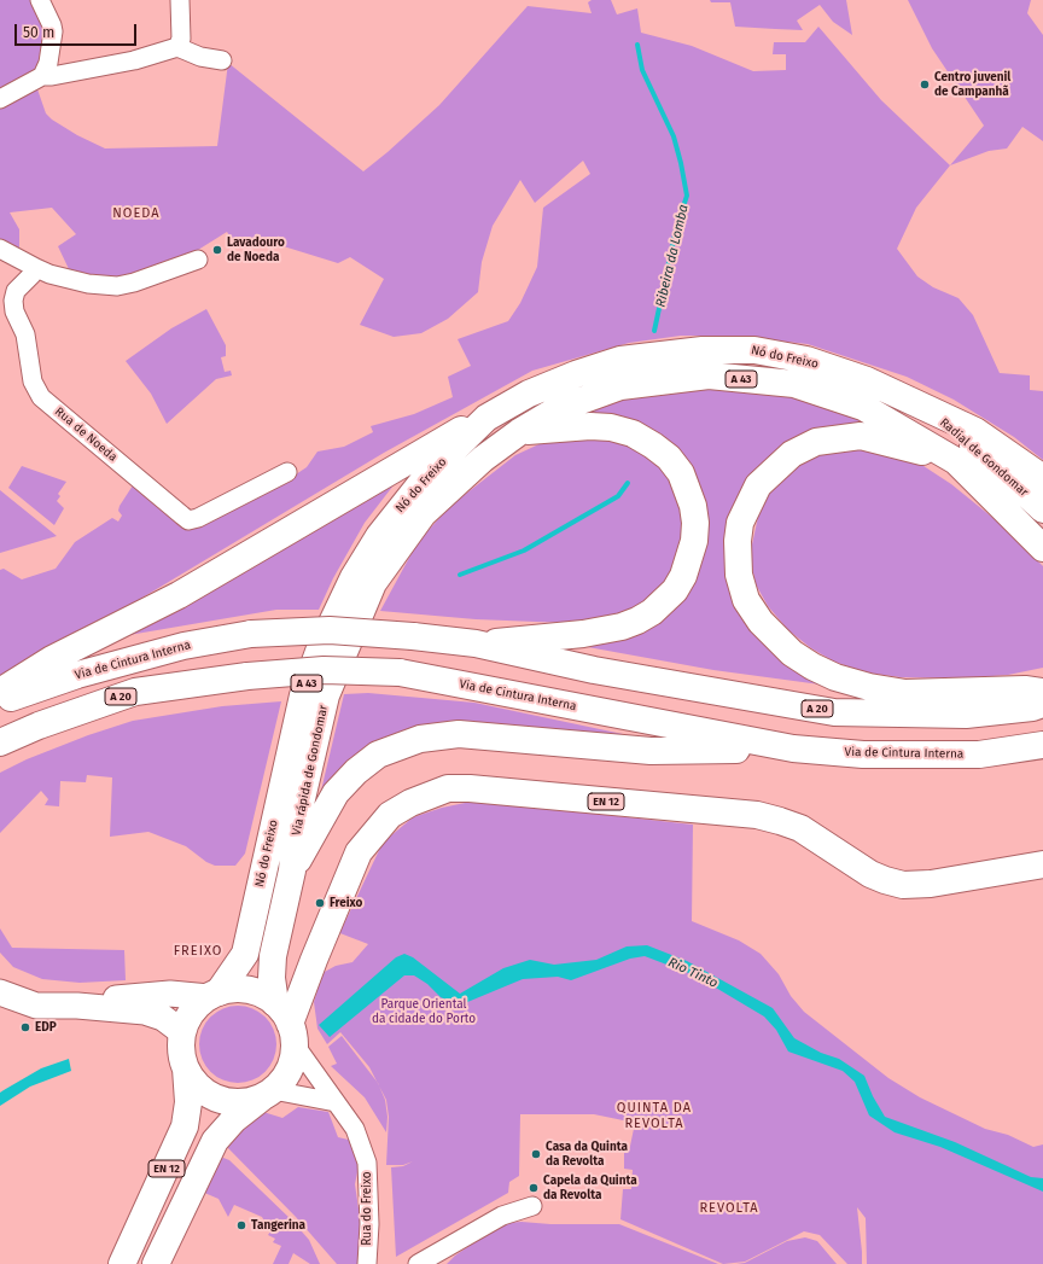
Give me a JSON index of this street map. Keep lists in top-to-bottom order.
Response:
{
  "streets": {
    "main road": [
      "Nó do Freixo",
      "A 43",
      "Radial de Gondomar",
      "Via de Cintura Interna",
      "A 20",
      "Via rápida de Gondomar",
      "EN 12"
    ],
    "street": ["Rua de Noeda", "Rua do Freixo"]
  },
  "crossings": [
    ["Nó do Freixo", "Radial de Gondomar"],
    ["Nó do Freixo", "Via rápida de Gondomar"],
    ["Nó do Freixo", "EN 12"],
    ["Nó do Freixo", "Rua do Freixo"],
    ["Via rápida de Gondomar", "EN 12"],
    ["Via rápida de Gondomar", "Rua do Freixo"],
    ["EN 12", "Rua do Freixo"]
  ],
  "districts": [
    "NOEDA",
    "FREIXO",
    "QUINTA DA REVOLTA",
    "REVOLTA"
  ],
  "water": ["Ribeira da Lomba", "Rio Tinto"],
  "parks": ["Parque Oriental da cidade do Porto"],
  "places": [
    "Centro juvenil de Campanhã",
    "Lavadouro de Noeda",
    "Freixo",
    "EDP",
    "Casa da Quinta da Revolta",
    "Capela da Quinta da Revolta",
    "Tangerina"
  ],
  "scale_bar": "50 m"
}
